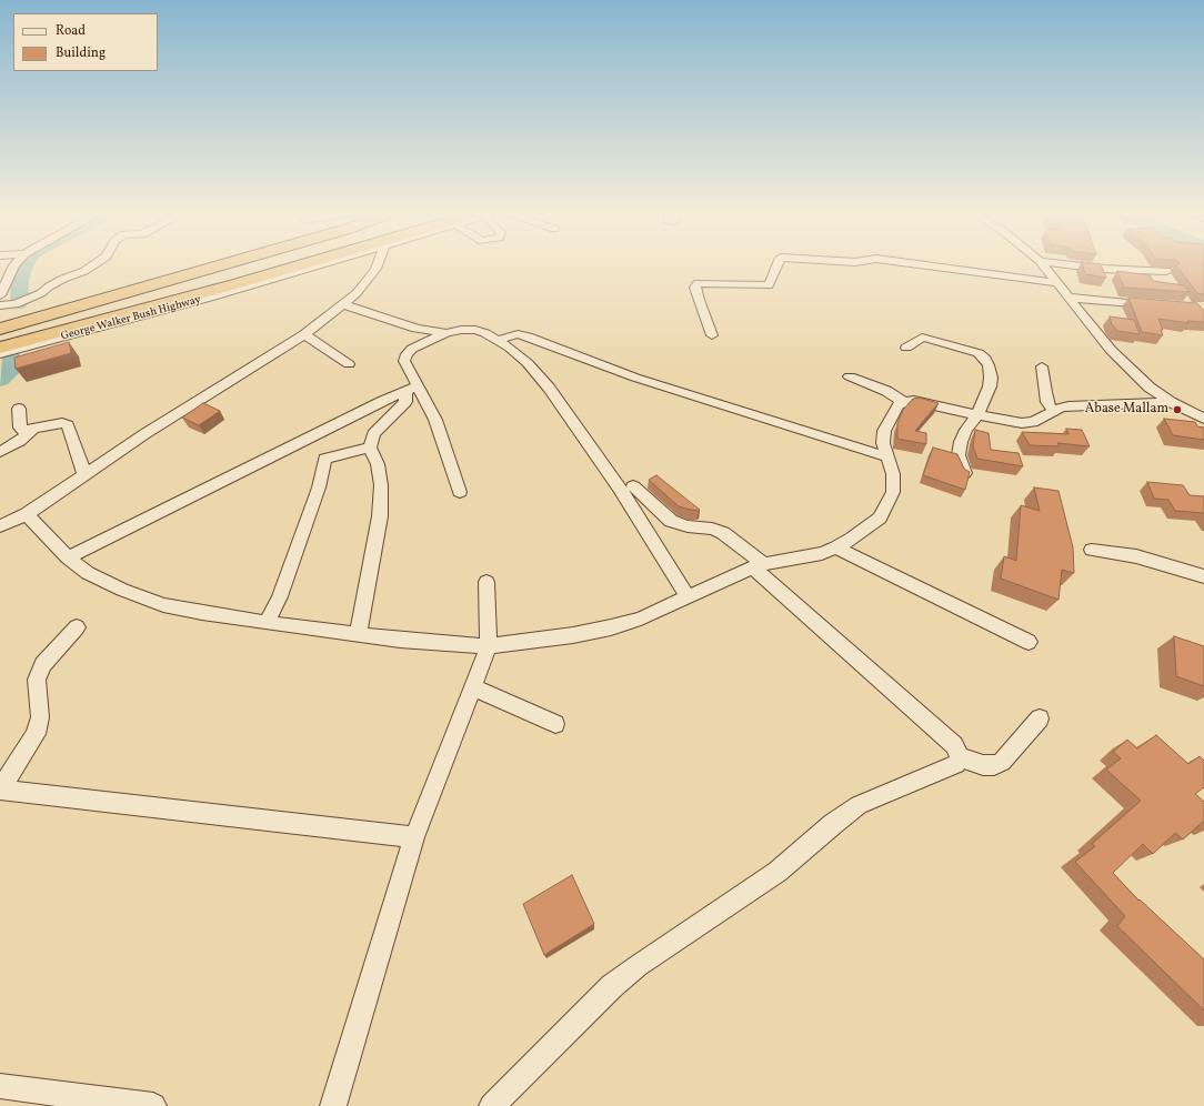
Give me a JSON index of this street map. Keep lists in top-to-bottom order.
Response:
{
  "streets": {
    "highway": ["George Walker Bush Highway"]
  },
  "places": ["Abase Mallam"],
  "legend": ["Road", "Building"]
}
